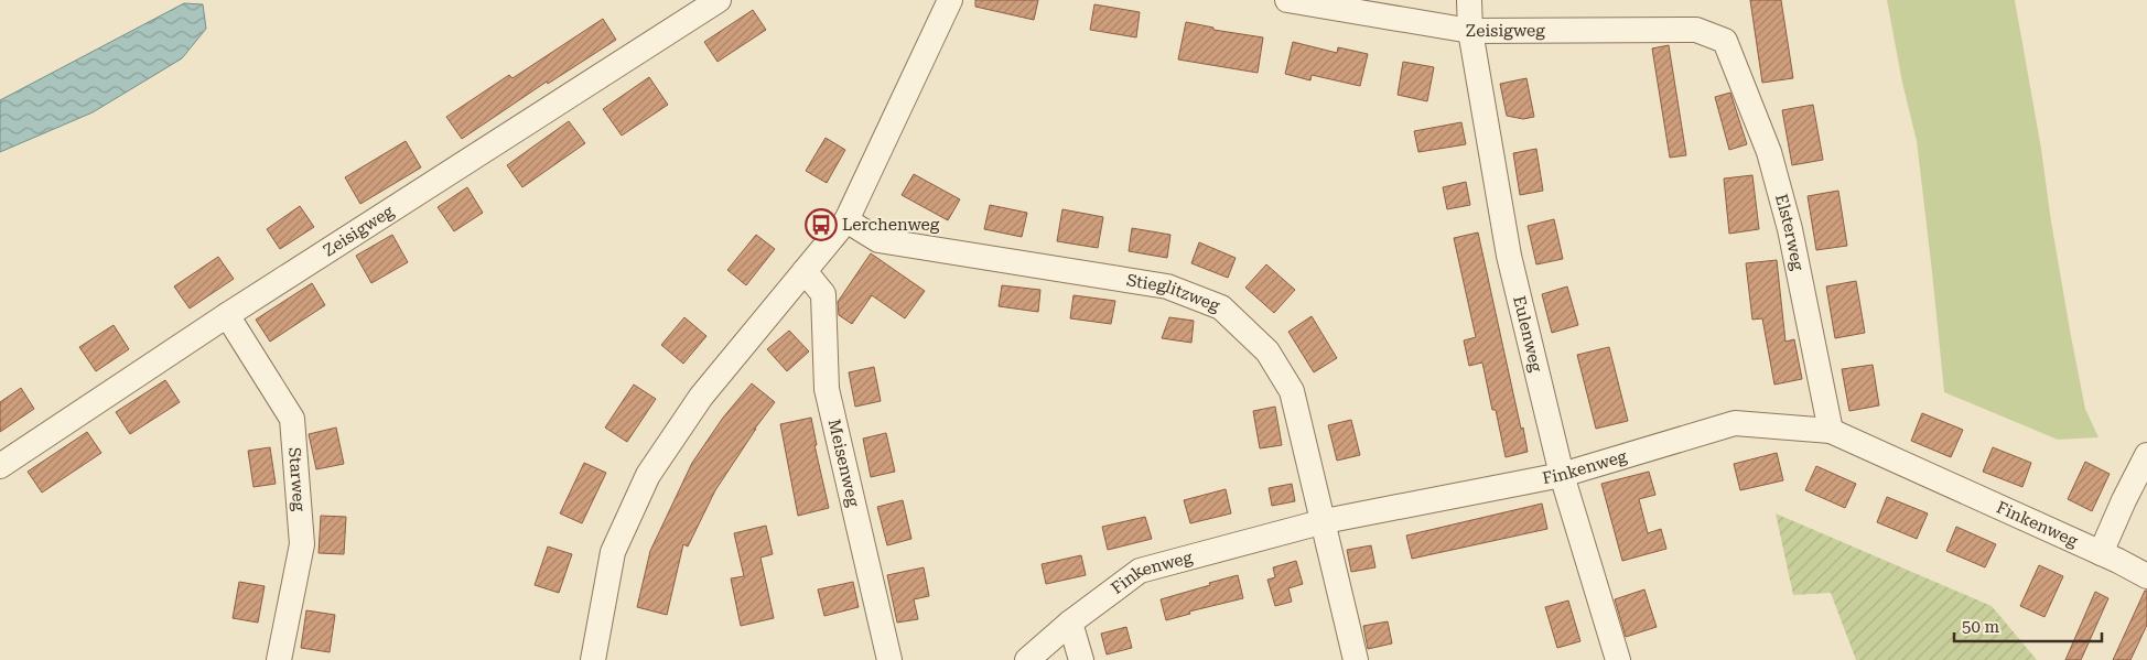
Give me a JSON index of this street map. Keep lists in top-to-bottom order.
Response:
{
  "streets": {
    "street": [
      "Zeisigweg",
      "Elsterweg",
      "Stieglitzweg",
      "Eulenweg",
      "Meisenweg",
      "Finkenweg",
      "Starweg"
    ]
  },
  "crossings": [
    ["Zeisigweg", "Elsterweg"],
    ["Zeisigweg", "Eulenweg"],
    ["Zeisigweg", "Starweg"],
    ["Elsterweg", "Finkenweg"],
    ["Stieglitzweg", "Finkenweg"],
    ["Eulenweg", "Finkenweg"]
  ],
  "places": {
    "bus stop": ["Lerchenweg"]
  },
  "scale_bar": "50 m"
}
